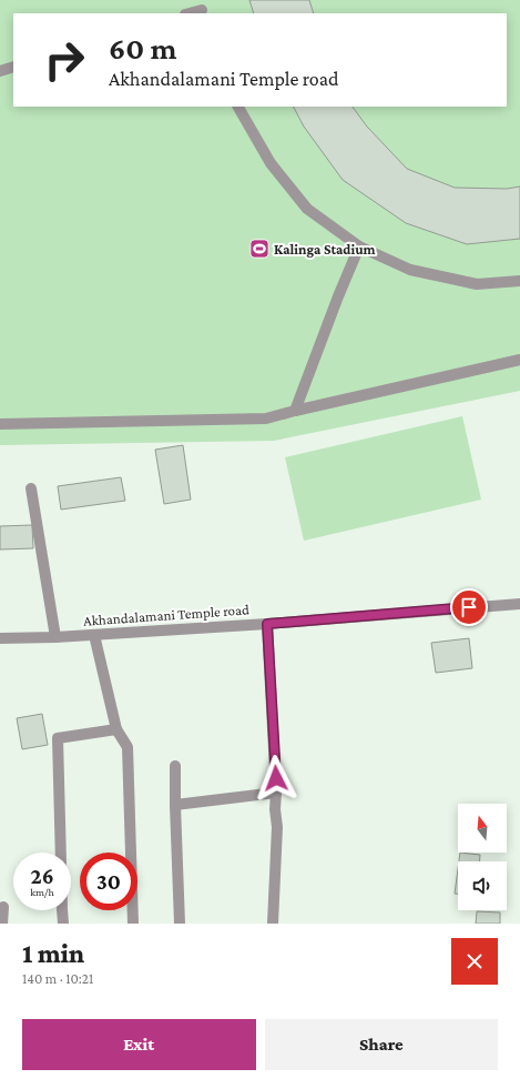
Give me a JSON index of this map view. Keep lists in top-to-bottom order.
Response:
{
  "streets": {
    "street": ["Akhandalamani Temple road"]
  },
  "places": {
    "sports": ["Kalinga Stadium"]
  },
  "north": "top",
  "page": {
    "turn": ["60 m", "Akhandalamani Temple road"],
    "speed": "26 km/h",
    "limit": "30",
    "heading": ["1 min", "140 m · 10:21"],
    "buttons": ["Exit", "Share"]
  }
}
